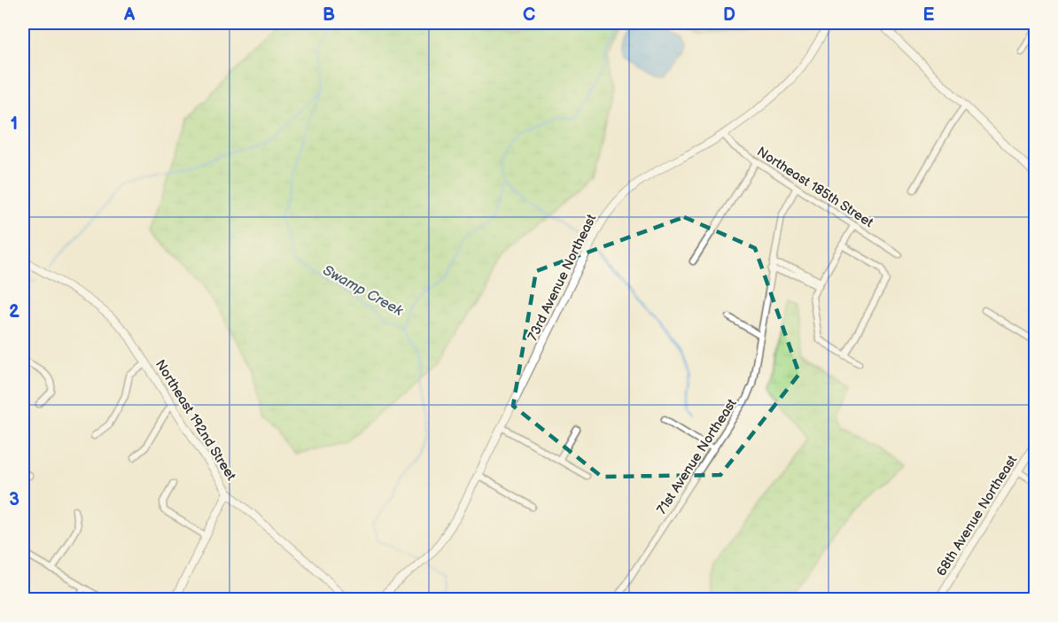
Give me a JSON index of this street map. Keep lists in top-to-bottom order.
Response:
{
  "streets": {
    "street": [
      "Northeast 185th Street",
      "73rd Avenue Northeast",
      "Northeast 192nd Street",
      "71st Avenue Northeast",
      "68th Avenue Northeast"
    ]
  },
  "crossings": [
    ["Northeast 185th Street", "73rd Avenue Northeast"],
    ["Northeast 185th Street", "71st Avenue Northeast"]
  ],
  "water": ["Swamp Creek"],
  "grid": {
    "columns": [
      "A",
      "B",
      "C",
      "D",
      "E"
    ],
    "rows": ["1", "2", "3"]
  }
}
